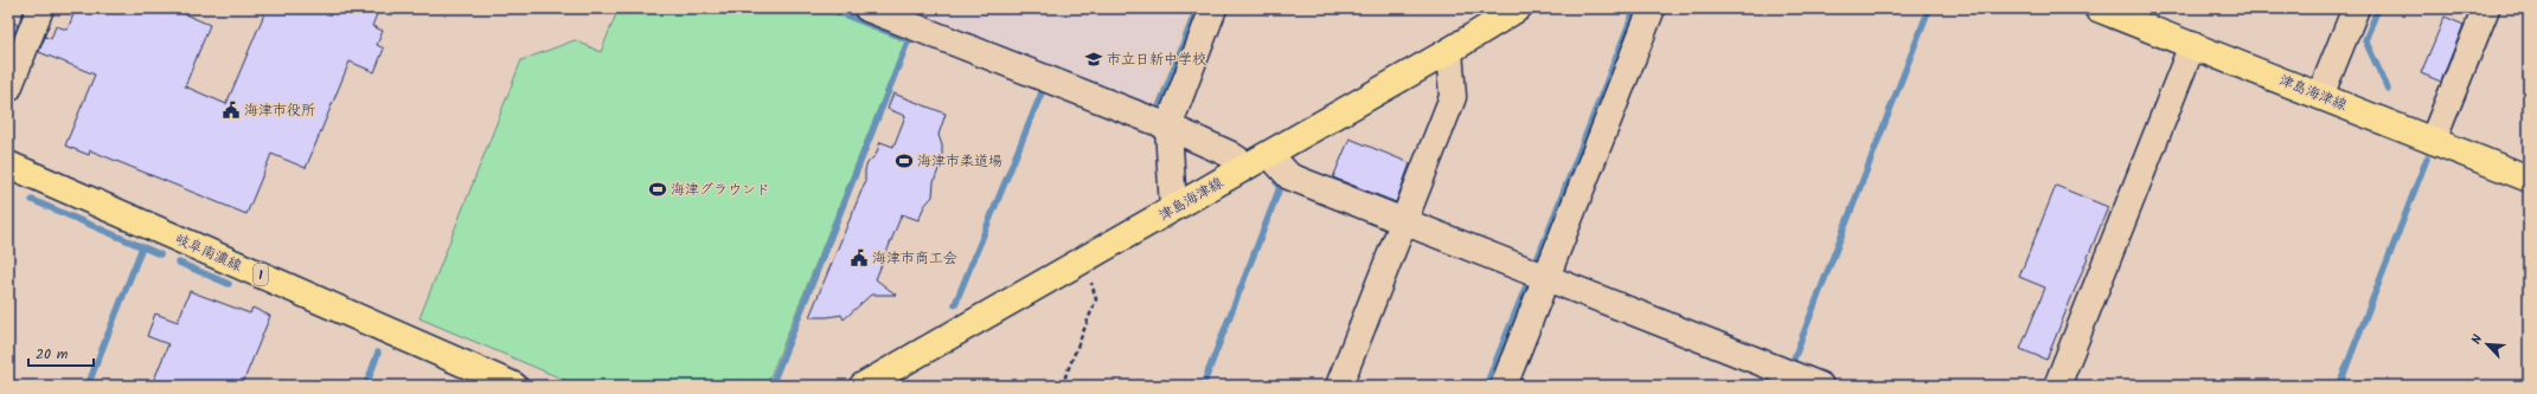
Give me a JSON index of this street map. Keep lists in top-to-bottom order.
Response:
{
  "streets": {
    "main road": ["津島海津線", "岐阜南濃線", "1"]
  },
  "places": {
    "school or university": ["市立日新中学校"],
    "public building": ["海津市役所", "海津市商工会"],
    "sports": ["海津市柔道場", "海津グラウンド"]
  },
  "scale_bar": "20 m",
  "north": "top left"
}
